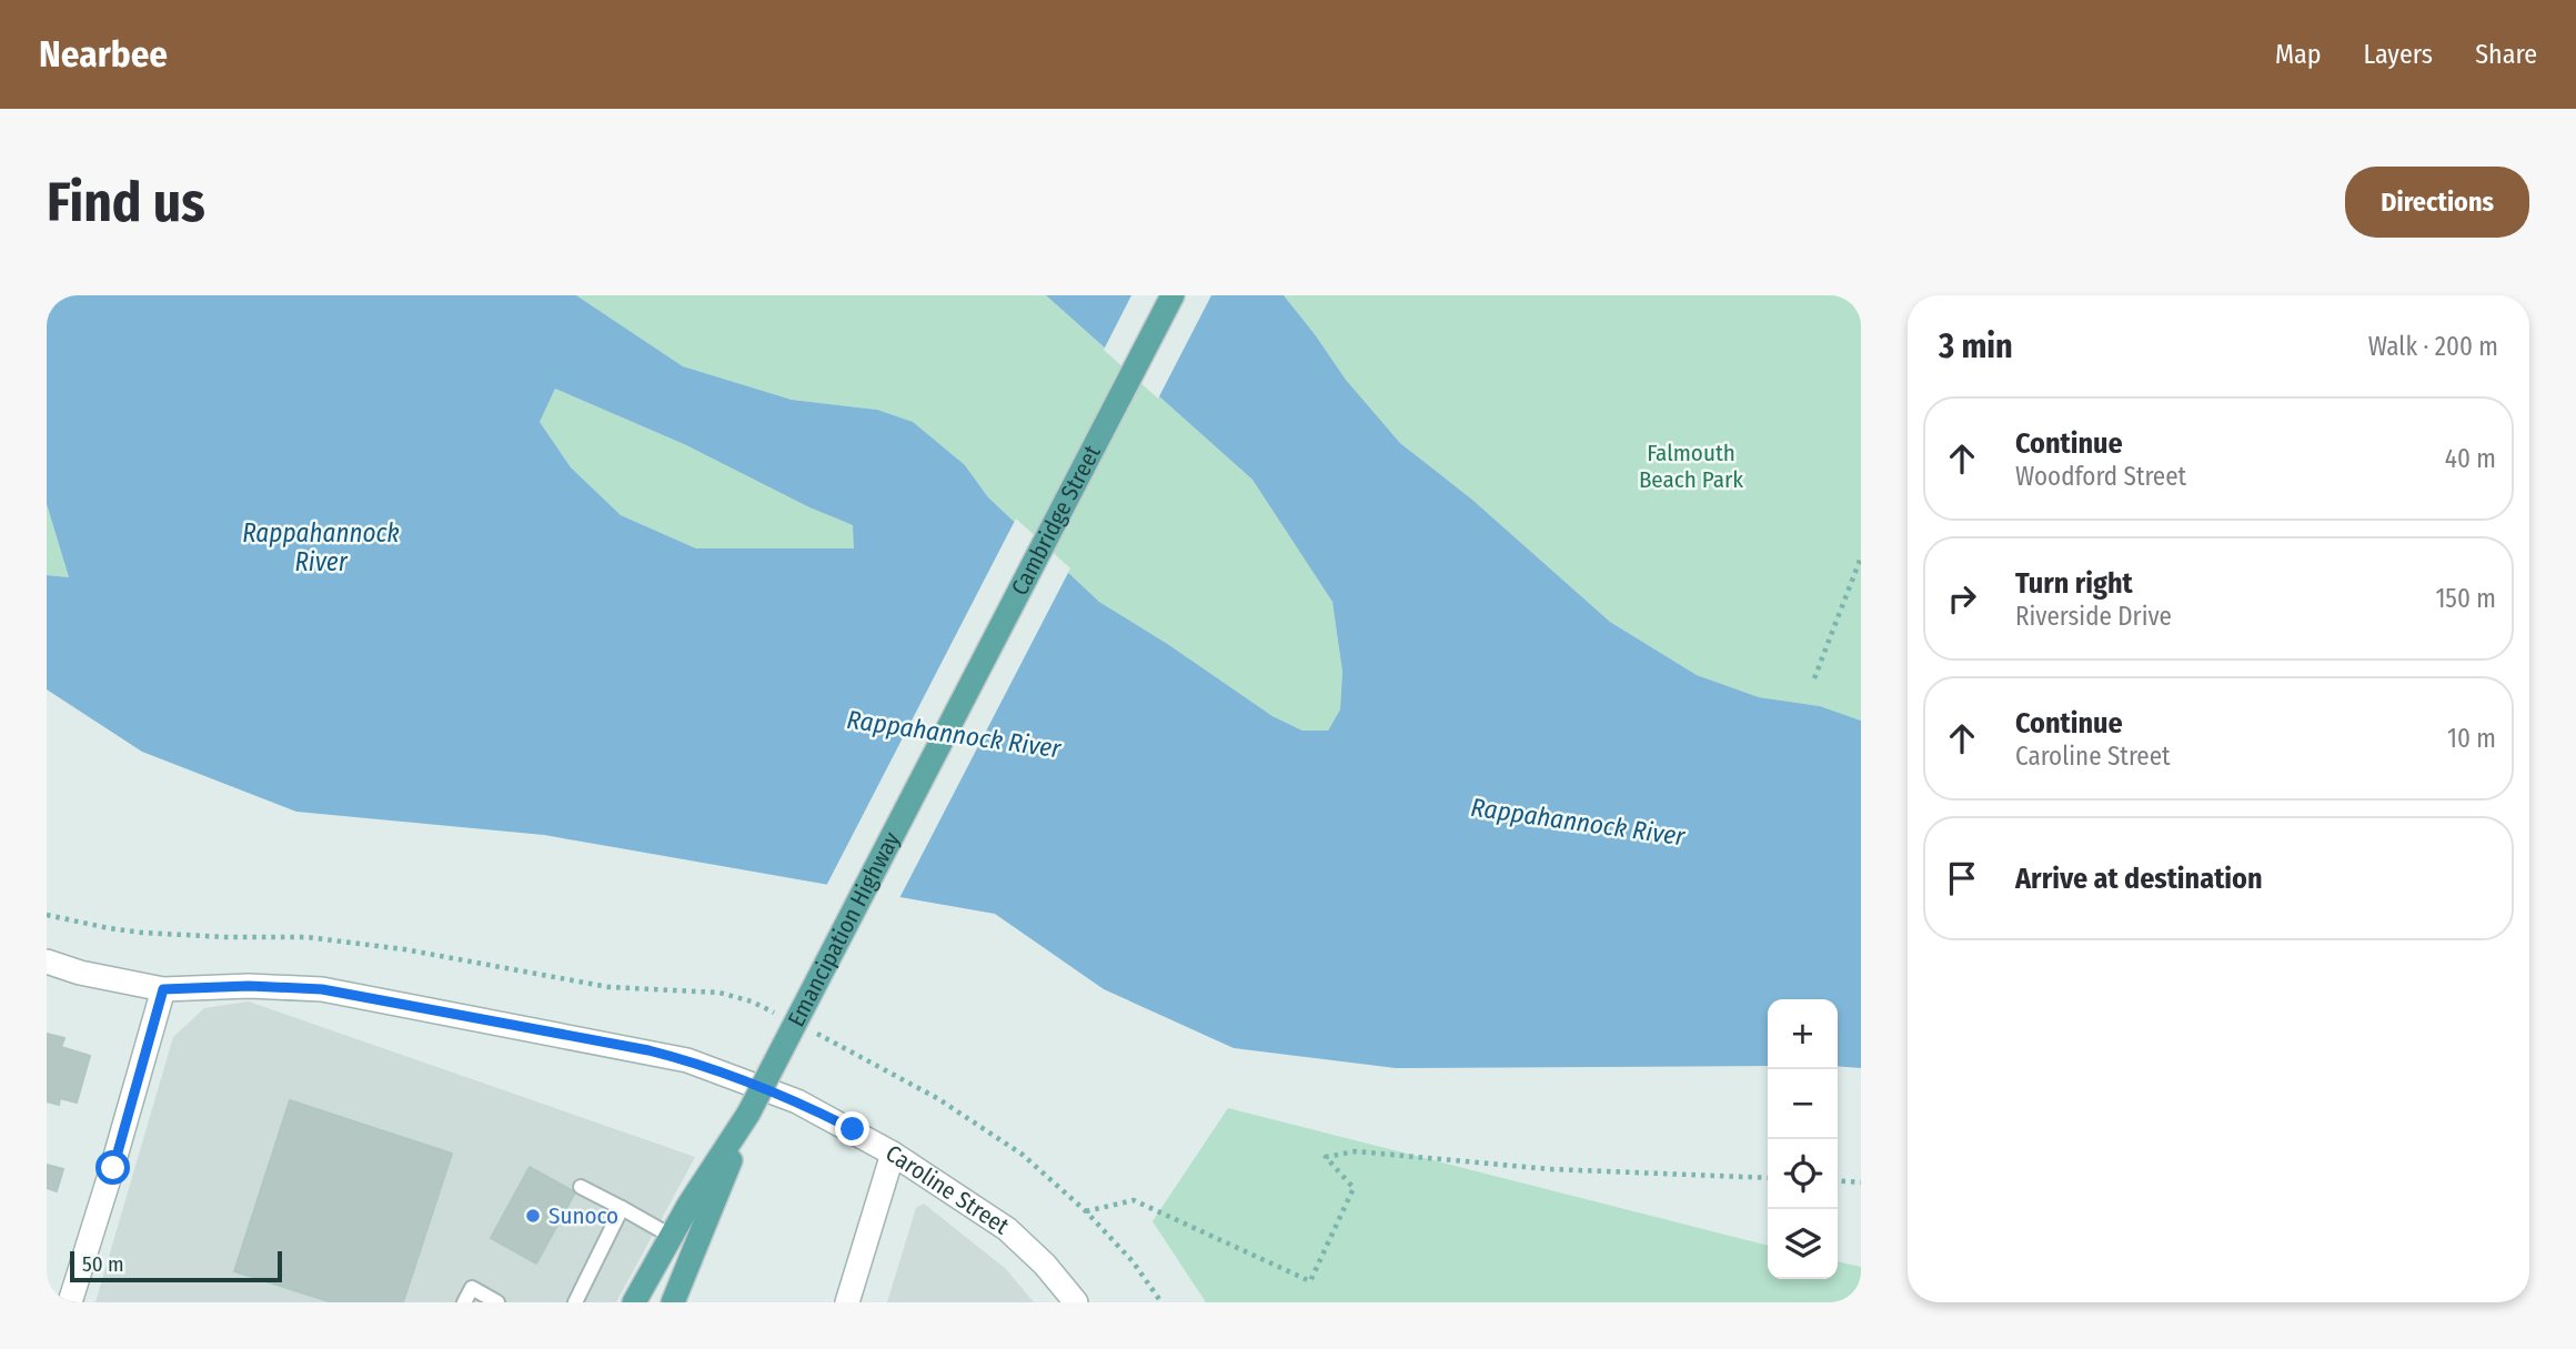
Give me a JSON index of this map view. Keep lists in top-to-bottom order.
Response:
{
  "streets": {
    "main road": ["Cambridge Street", "Emancipation Highway"],
    "street": ["Caroline Street"]
  },
  "crossings": [
    ["Cambridge Street", "Emancipation Highway"]
  ],
  "water": ["Rappahannock River"],
  "parks": ["Falmouth Beach Park"],
  "places": ["Sunoco"],
  "scale_bar": "50 m",
  "page": {
    "header": "Nearbee",
    "nav": ["Map", "Layers", "Share"],
    "buttons": "Directions",
    "title": "Find us",
    "heading": ["3 min", "Walk · 200 m"],
    "list": [
      ["Continue", "Woodford Street", "40 m"],
      ["Turn right", "Riverside Drive", "150 m"],
      ["Continue", "Caroline Street", "10 m"],
      "Arrive at destination"
    ],
    "map_buttons": ["+", "−"],
    "scale": "50 m"
  }
}
